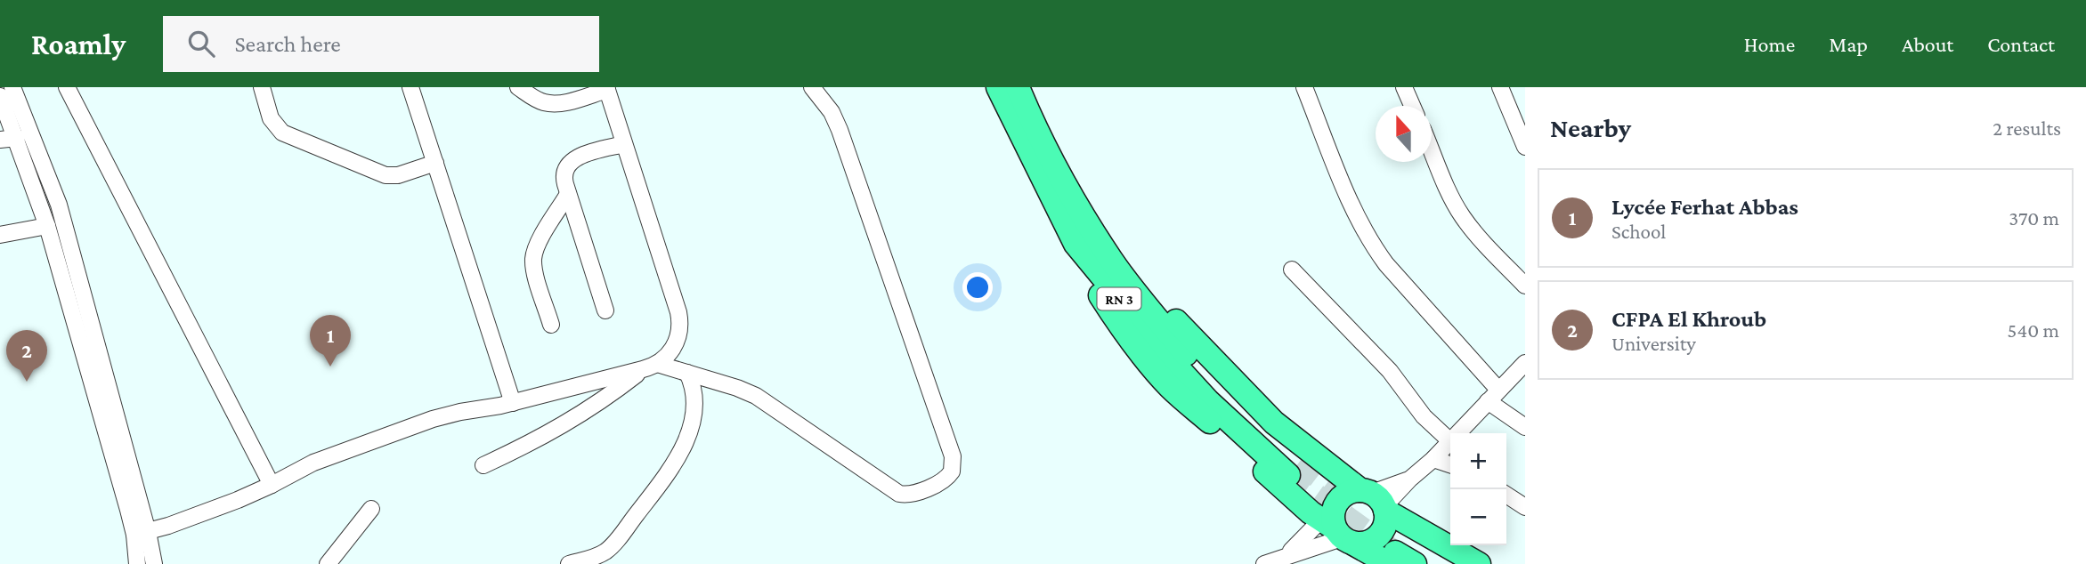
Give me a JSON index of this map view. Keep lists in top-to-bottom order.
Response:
{
  "streets": {
    "highway": ["RN 3"]
  },
  "north": "top",
  "page": {
    "header": "Roamly",
    "search": "Search here",
    "nav": [
      "Home",
      "Map",
      "About",
      "Contact"
    ],
    "heading": ["Nearby", "2 results"],
    "list": [
      {
        "mark": "1",
        "name": "Lycée Ferhat Abbas",
        "note": "School",
        "value": "370 m"
      },
      {
        "mark": "2",
        "name": "CFPA El Khroub",
        "note": "University",
        "value": "540 m"
      }
    ],
    "pins": ["1", "2"],
    "map_buttons": ["+", "−"]
  }
}
